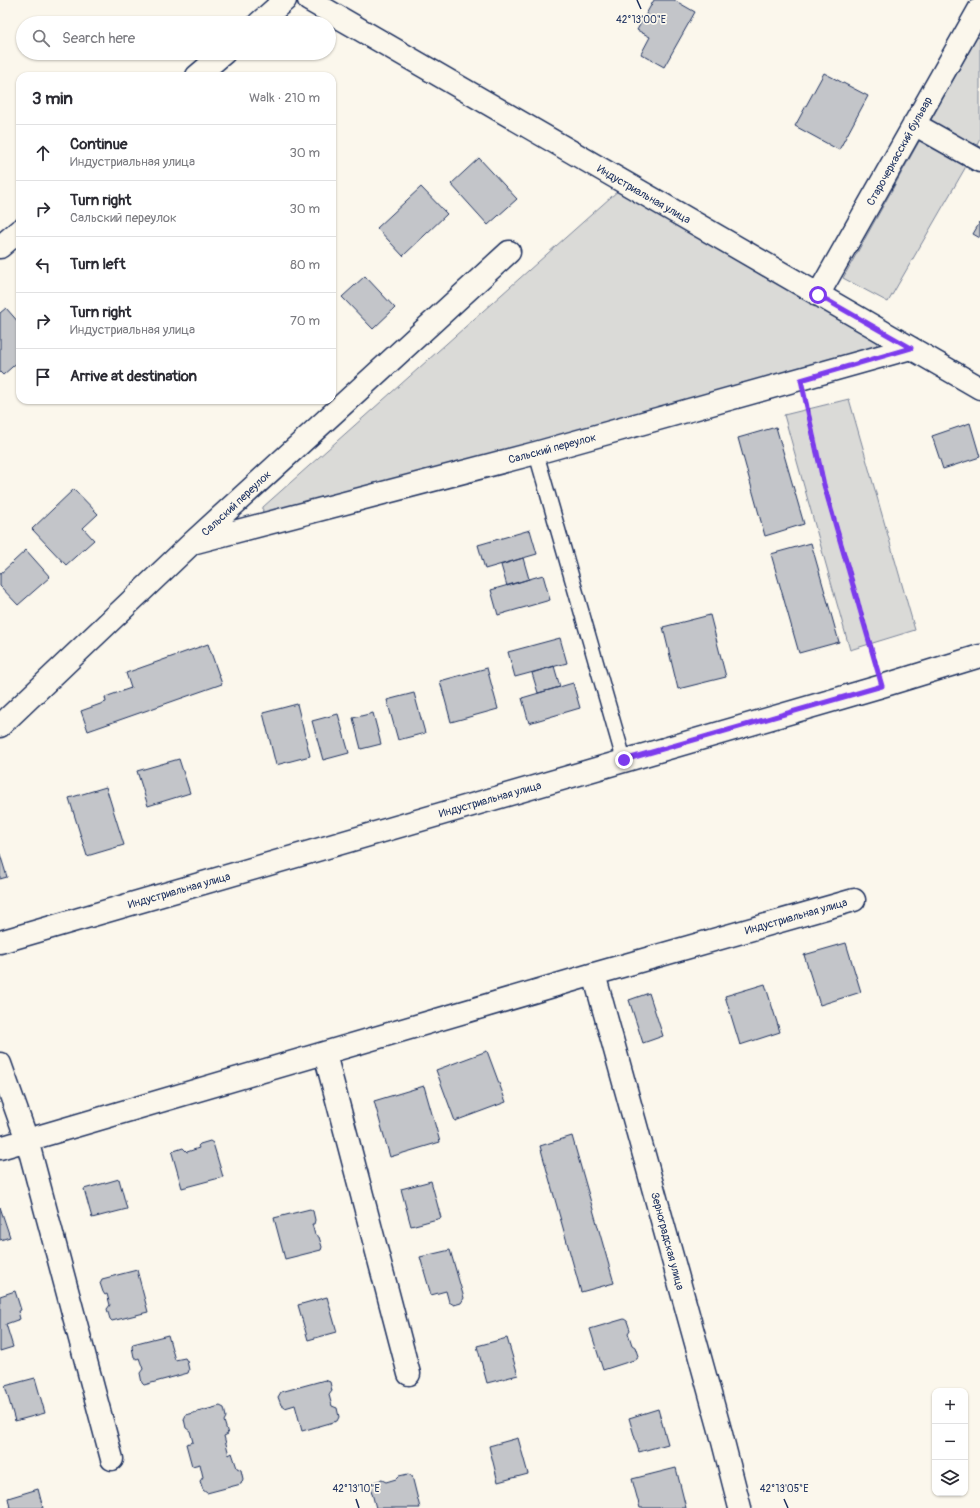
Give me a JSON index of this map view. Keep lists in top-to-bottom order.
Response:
{
  "streets": {
    "street": [
      "Старочеркасский бульвар",
      "Индустриальная улица",
      "Сальский переулок",
      "Зерноградская улица"
    ]
  },
  "crossings": [
    ["Старочеркасский бульвар", "Индустриальная улица"],
    ["Индустриальная улица", "Сальский переулок"],
    ["Индустриальная улица", "Зерноградская улица"]
  ],
  "page": {
    "search": "Search here",
    "heading": ["3 min", "Walk · 210 m"],
    "list": [
      ["Continue", "Индустриальная улица", "30 m"],
      ["Turn right", "Сальский переулок", "30 m"],
      ["Turn left", "80 m"],
      ["Turn right", "Индустриальная улица", "70 m"],
      "Arrive at destination"
    ],
    "map_buttons": ["+", "−"]
  },
  "coordinates": ["42°13'00\"E", "42°13'10\"E", "42°13'05\"E"]
}
